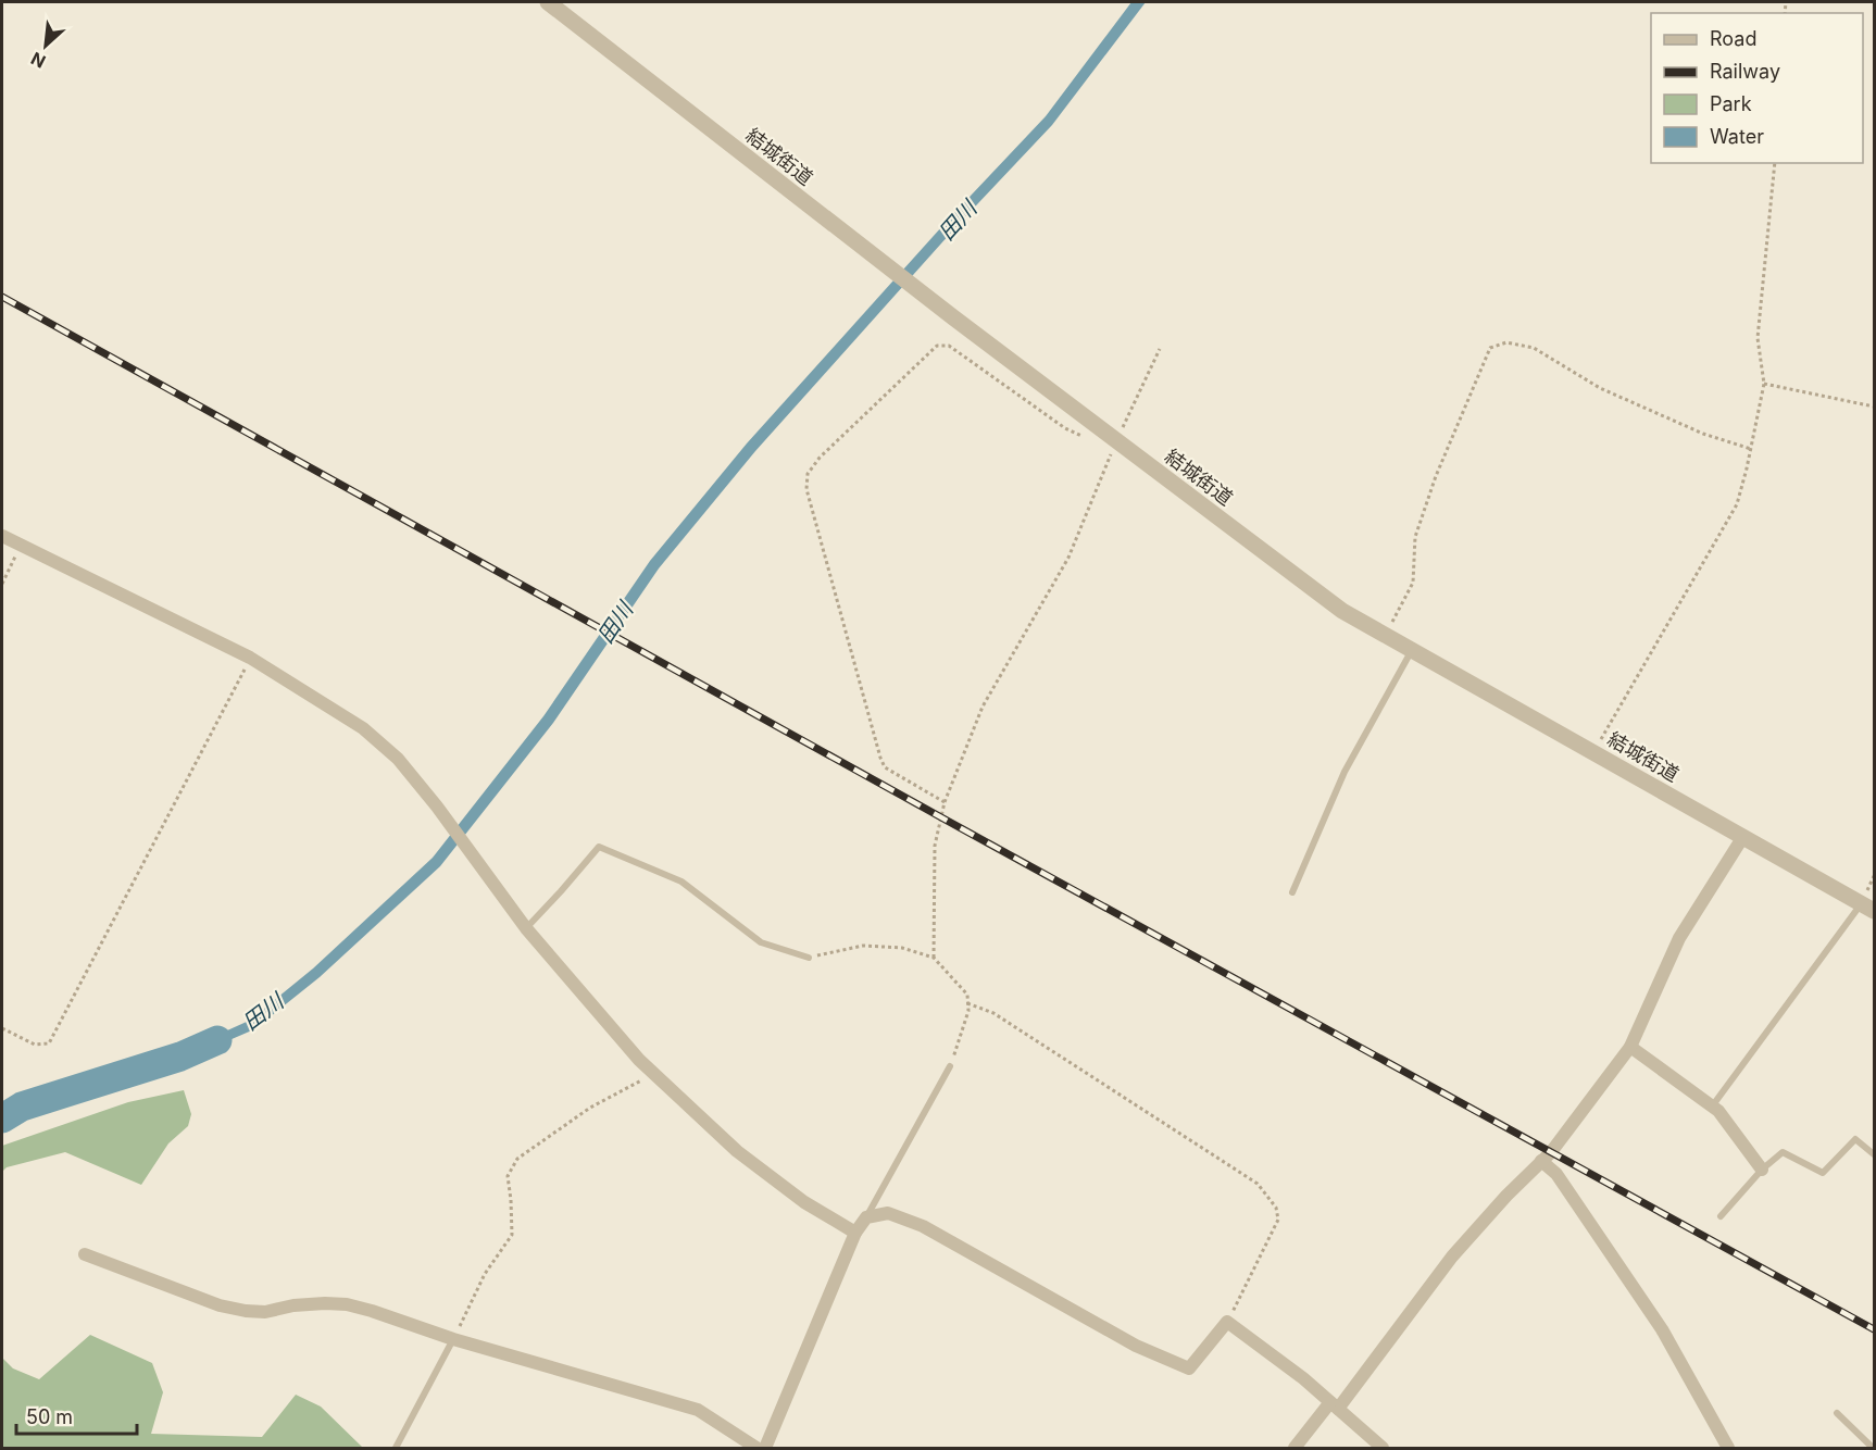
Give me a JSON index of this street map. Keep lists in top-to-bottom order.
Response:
{
  "streets": {
    "street": ["結城街道"]
  },
  "water": ["田川"],
  "legend": [
    "Road",
    "Railway",
    "Park",
    "Water"
  ],
  "scale_bar": "50 m",
  "north": "bottom left"
}
